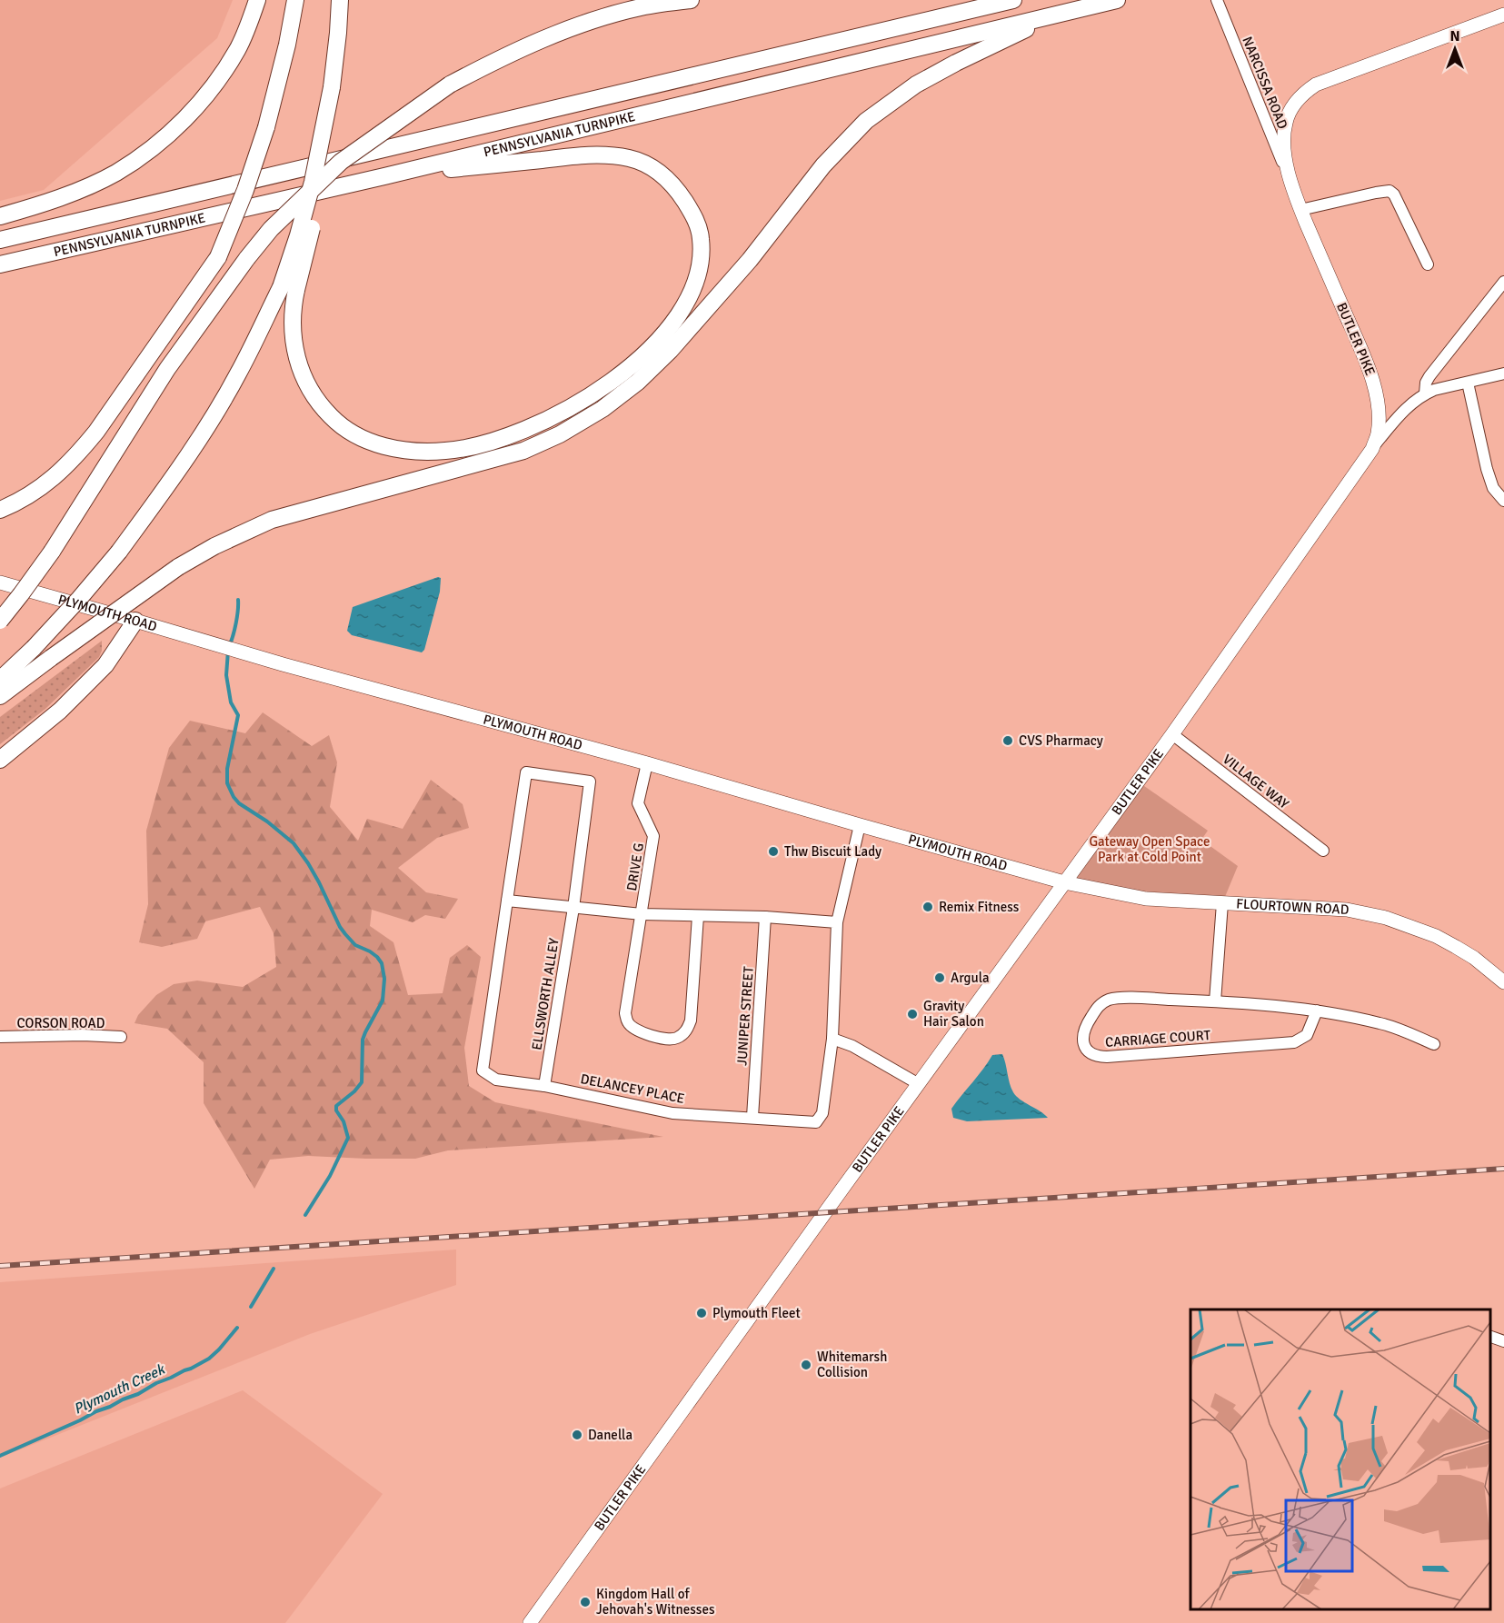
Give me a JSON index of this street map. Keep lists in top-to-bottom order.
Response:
{
  "streets": {
    "highway": ["PENNSYLVANIA TURNPIKE"],
    "main road": ["BUTLER PIKE", "PLYMOUTH ROAD", "FLOURTOWN ROAD"],
    "street": [
      "NARCISSA ROAD",
      "VILLAGE WAY",
      "DRIVE G",
      "ELLSWORTH ALLEY",
      "JUNIPER STREET",
      "CORSON ROAD",
      "CARRIAGE COURT",
      "DELANCEY PLACE"
    ]
  },
  "crossings": [
    ["NARCISSA ROAD", "BUTLER PIKE"],
    ["BUTLER PIKE", "PLYMOUTH ROAD"],
    ["BUTLER PIKE", "VILLAGE WAY"],
    ["BUTLER PIKE", "FLOURTOWN ROAD"],
    ["PLYMOUTH ROAD", "DRIVE G"],
    ["PLYMOUTH ROAD", "FLOURTOWN ROAD"],
    ["PLYMOUTH ROAD", "DELANCEY PLACE"],
    ["ELLSWORTH ALLEY", "DELANCEY PLACE"],
    ["JUNIPER STREET", "DELANCEY PLACE"]
  ],
  "water": ["Plymouth Creek"],
  "parks": ["Gateway Open Space Park at Cold Point"],
  "places": [
    "CVS Pharmacy",
    "Thw Biscuit Lady",
    "Remix Fitness",
    "Argula",
    "Gravity Hair Salon",
    "Plymouth Fleet",
    "Whitemarsh Collision",
    "Danella",
    "Kingdom Hall of Jehovah's Witnesses"
  ],
  "north": "top"
}
